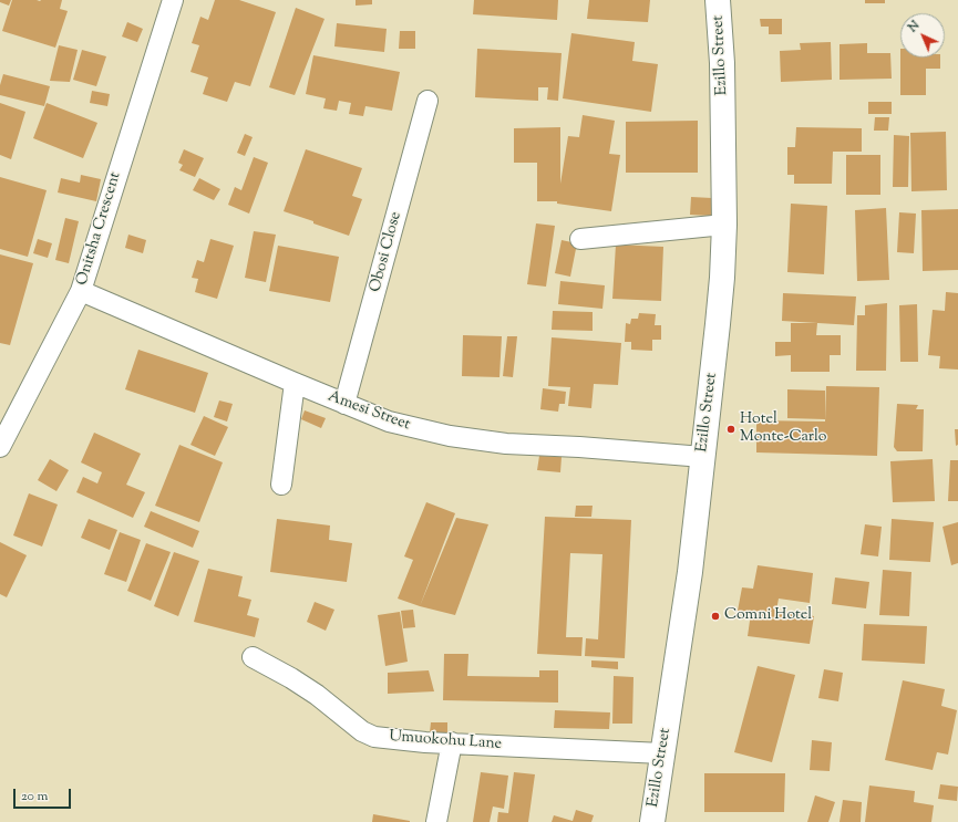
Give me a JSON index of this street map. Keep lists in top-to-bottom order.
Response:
{
  "streets": {
    "street": [
      "Ezillo Street",
      "Onitsha Crescent",
      "Obosi Close",
      "Amesi Street",
      "Umuokohu Lane"
    ]
  },
  "crossings": [
    ["Ezillo Street", "Amesi Street"],
    ["Ezillo Street", "Umuokohu Lane"],
    ["Onitsha Crescent", "Amesi Street"],
    ["Obosi Close", "Amesi Street"]
  ],
  "places": ["Hotel Monte-Carlo", "Comni Hotel"],
  "scale_bar": "20 m",
  "north": "top left"
}
